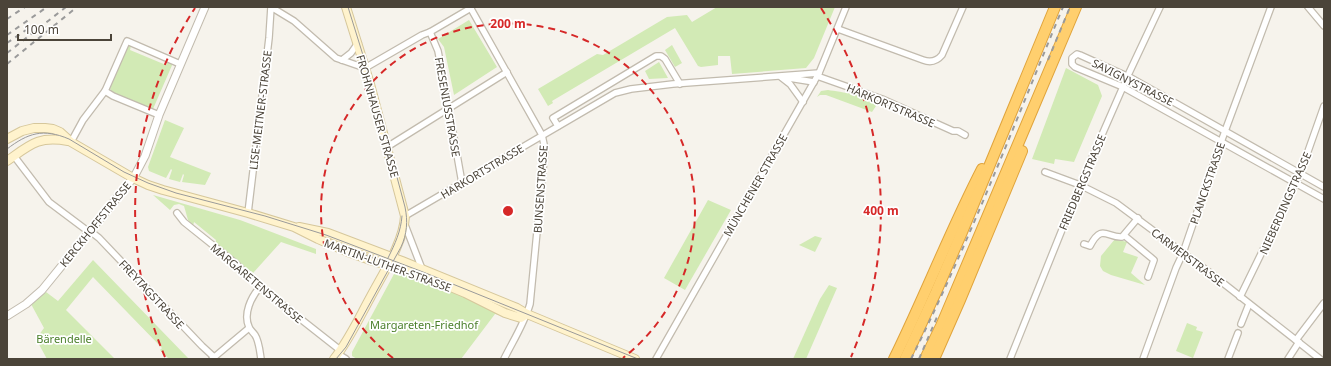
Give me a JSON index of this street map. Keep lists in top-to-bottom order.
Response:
{
  "streets": {
    "main road": ["FROHNHAUSER STRASSE", "MARTIN-LUTHER-STRASSE"],
    "street": [
      "SAVIGNYSTRASSE",
      "HARKORTSTRASSE",
      "FRESENIUSSTRASSE",
      "LISE-MEITNER-STRASSE",
      "FRIEDBERGSTRASSE",
      "PLANCKSTRASSE",
      "MÜNCHENER STRASSE",
      "BUNSENSTRASSE",
      "NIEBERDINGSTRASSE",
      "KERCKHOFFSTRASSE",
      "CARMERSTRASSE",
      "MARGARETENSTRASSE",
      "FREYTAGSTRASSE"
    ]
  },
  "crossings": [
    ["SAVIGNYSTRASSE", "FRIEDBERGSTRASSE"],
    ["SAVIGNYSTRASSE", "PLANCKSTRASSE"],
    ["SAVIGNYSTRASSE", "NIEBERDINGSTRASSE"],
    ["HARKORTSTRASSE", "FRESENIUSSTRASSE"],
    ["HARKORTSTRASSE", "FROHNHAUSER STRASSE"],
    ["HARKORTSTRASSE", "MÜNCHENER STRASSE"],
    ["HARKORTSTRASSE", "BUNSENSTRASSE"],
    ["LISE-MEITNER-STRASSE", "MARTIN-LUTHER-STRASSE"],
    ["FROHNHAUSER STRASSE", "MARTIN-LUTHER-STRASSE"],
    ["FRIEDBERGSTRASSE", "CARMERSTRASSE"],
    ["PLANCKSTRASSE", "CARMERSTRASSE"],
    ["BUNSENSTRASSE", "MARTIN-LUTHER-STRASSE"],
    ["NIEBERDINGSTRASSE", "CARMERSTRASSE"],
    ["KERCKHOFFSTRASSE", "MARTIN-LUTHER-STRASSE"],
    ["KERCKHOFFSTRASSE", "FREYTAGSTRASSE"]
  ],
  "parks": ["Margareten-Friedhof", "Bärendelle"],
  "scale_bar": "100 m",
  "rings": ["200 m", "400 m"]
}
